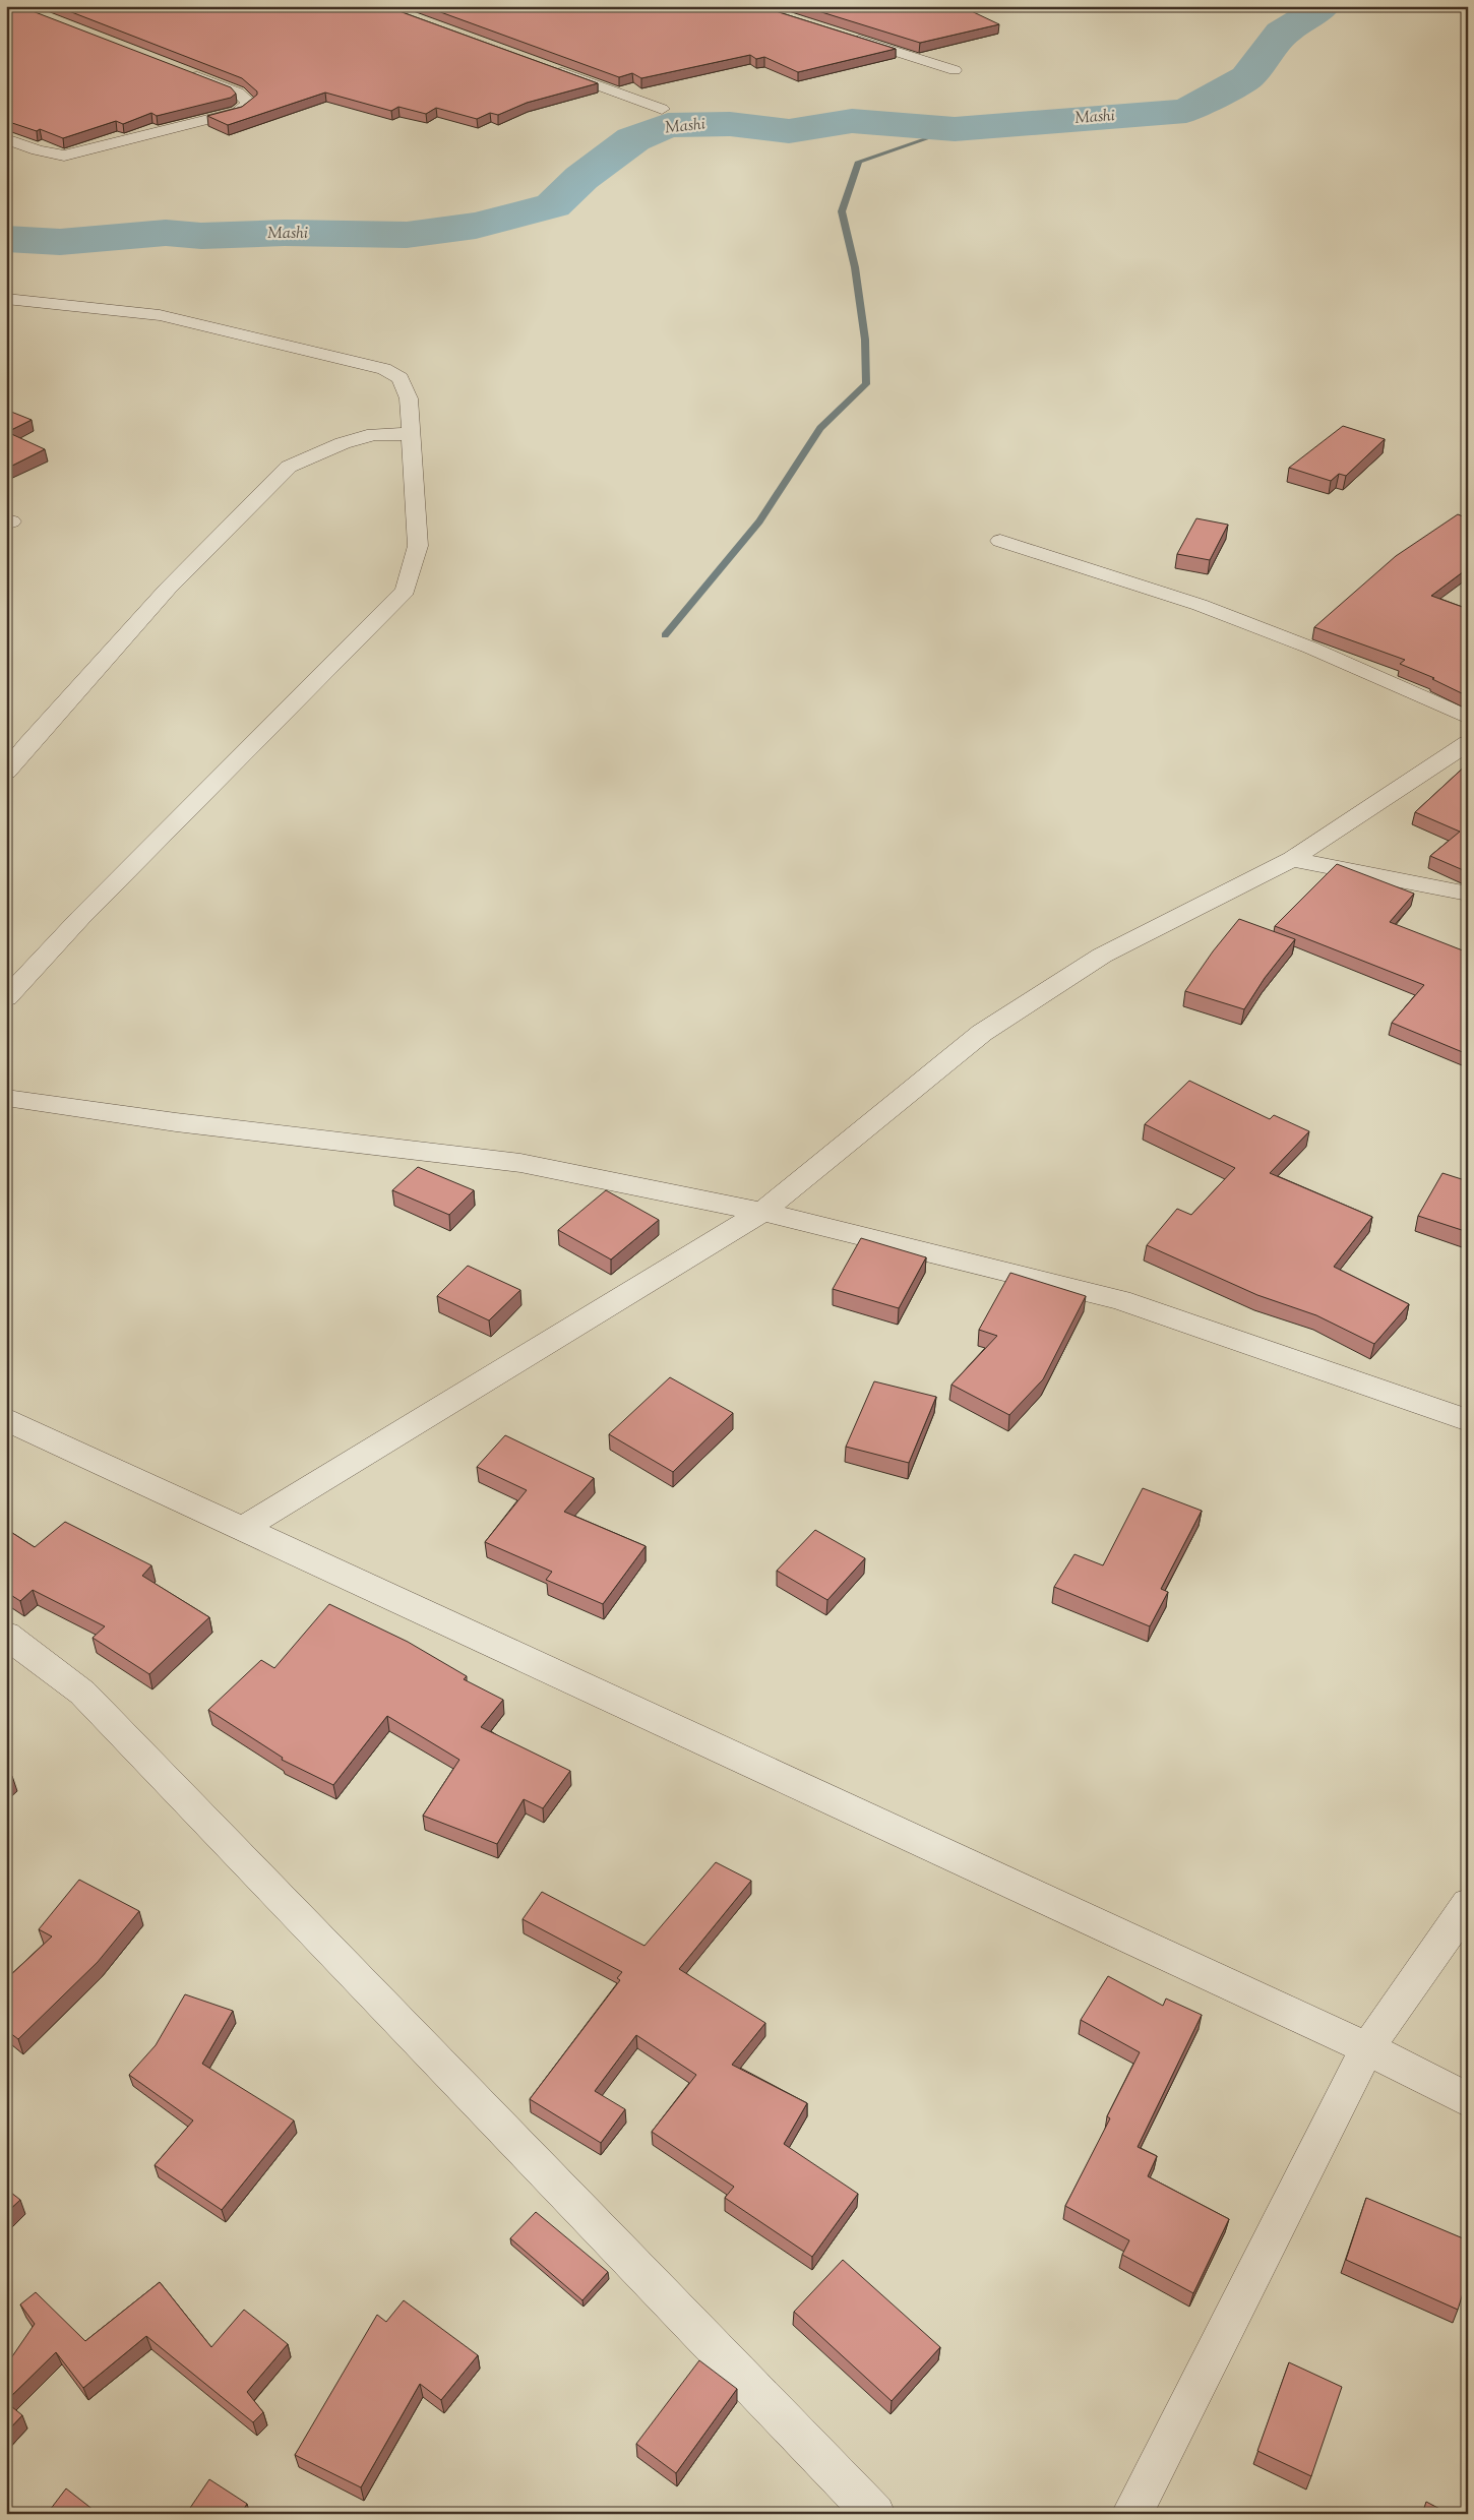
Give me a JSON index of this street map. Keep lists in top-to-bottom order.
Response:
{
  "water": ["Mashi"]
}
